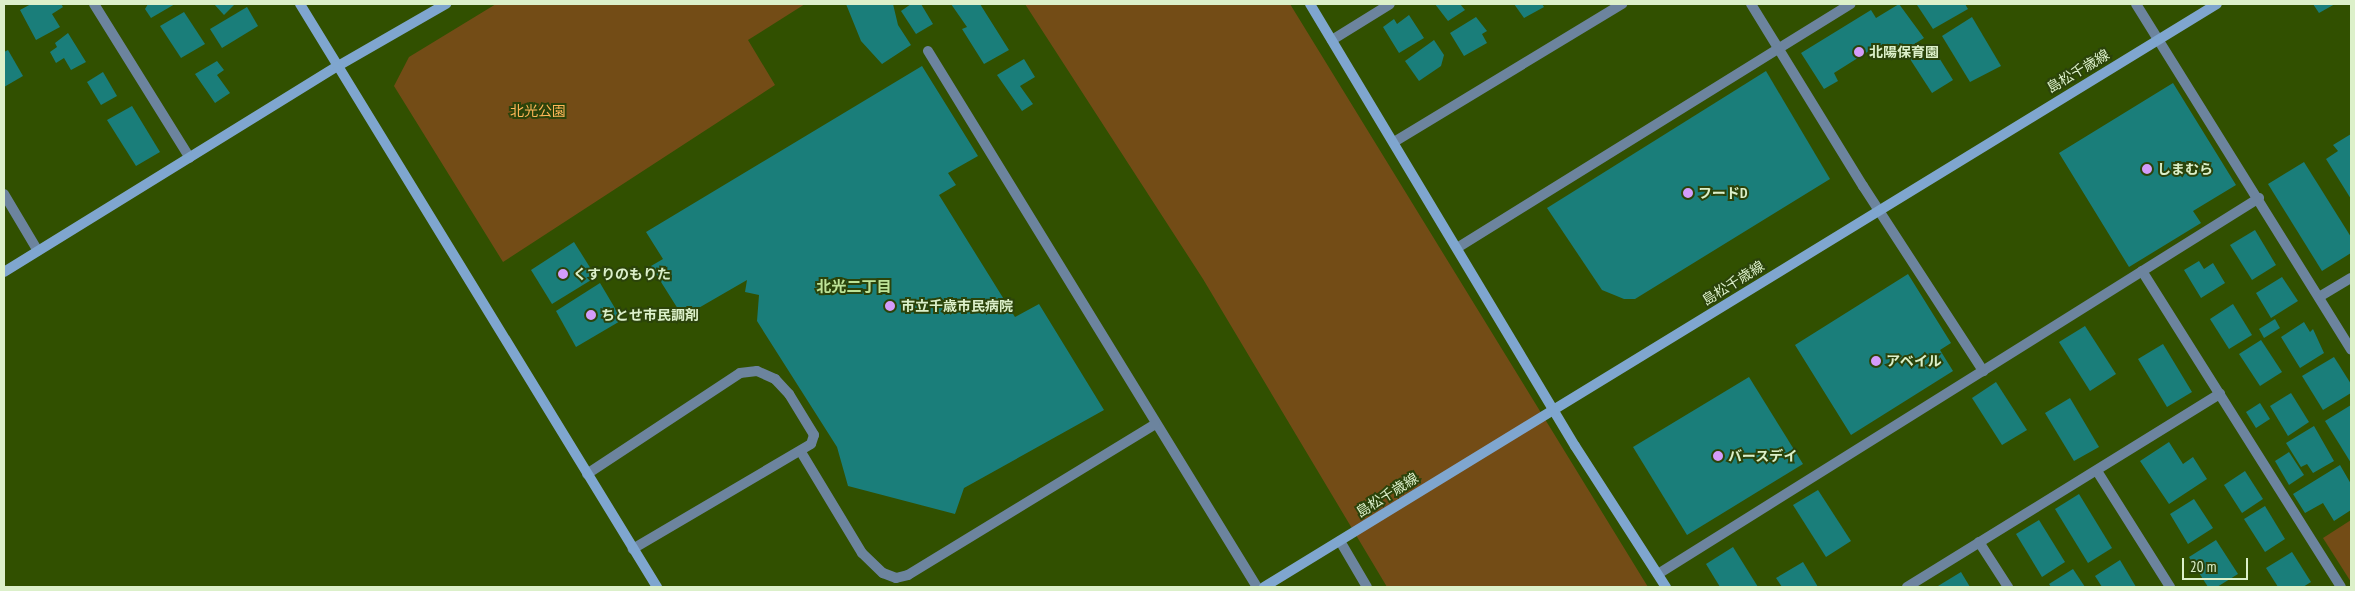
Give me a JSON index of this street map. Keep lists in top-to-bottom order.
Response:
{
  "streets": {
    "street": ["島松千歳線"]
  },
  "districts": ["北光二丁目"],
  "parks": ["北光公園"],
  "places": [
    "北陽保育園",
    "しまむら",
    "フードD",
    "くすりのもりた",
    "市立千歳市民病院",
    "ちとせ市民調剤",
    "アベイル",
    "バースデイ"
  ],
  "scale_bar": "20 m"
}
